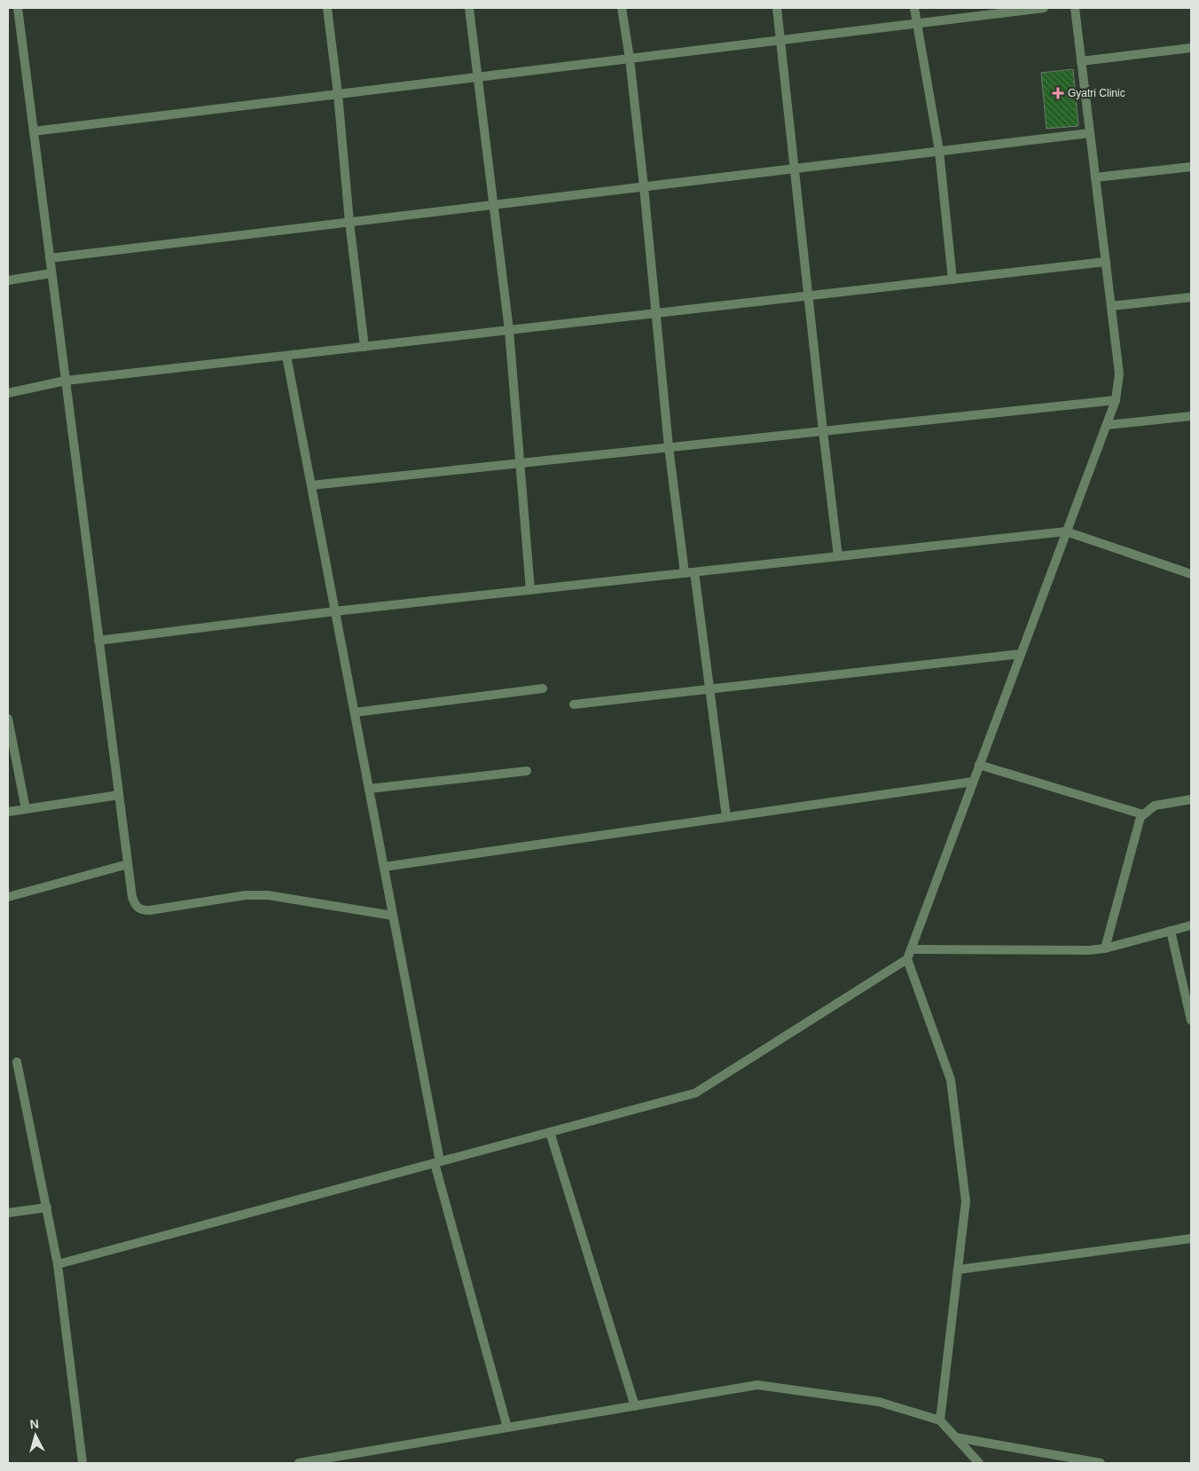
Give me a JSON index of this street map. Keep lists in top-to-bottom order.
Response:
{
  "places": {
    "health": ["Gyatri Clinic"]
  },
  "north": "top"
}
